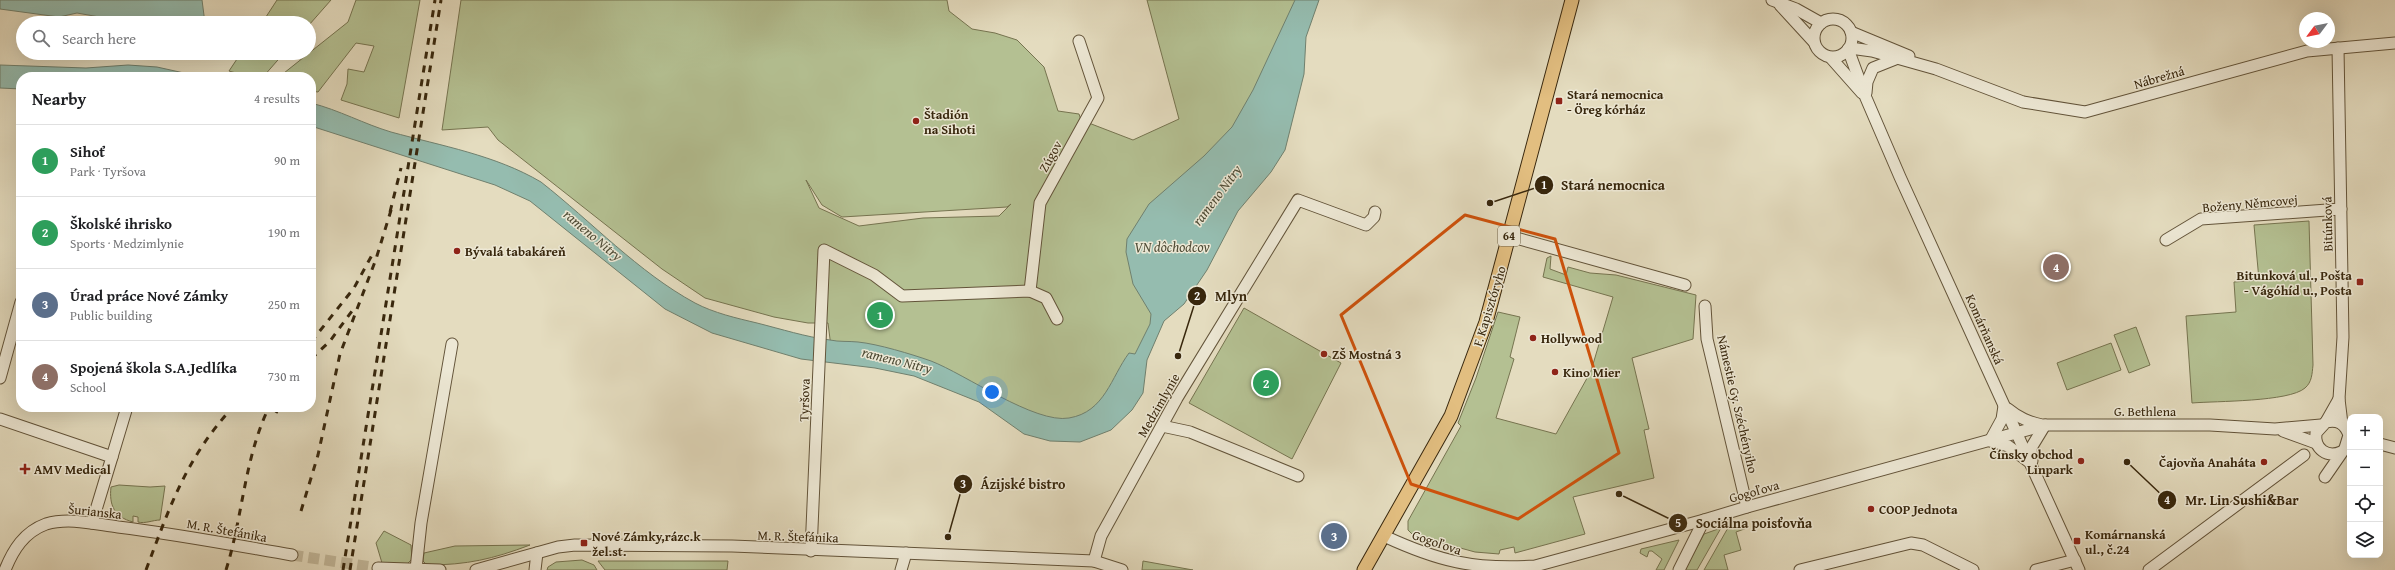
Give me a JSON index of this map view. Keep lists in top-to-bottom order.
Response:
{
  "streets": {
    "main road": ["64", "F. Kapisztóryho"],
    "street": [
      "Nábrežná",
      "Zúgov",
      "Boženy Němcovej",
      "Bitúnková",
      "Komárňanská",
      "Tyršova",
      "Námestie Gy. Széchényiho",
      "Medzimlynie",
      "G. Bethlena",
      "Gogoľova",
      "Šurianska",
      "M. R. Štefánika"
    ]
  },
  "crossings": [
    ["Nábrežná", "Bitúnková"],
    ["Nábrežná", "Komárňanská"],
    ["Zúgov", "Tyršova"],
    ["Boženy Němcovej", "Bitúnková"],
    ["Bitúnková", "G. Bethlena"],
    ["F. Kapisztóryho", "Gogoľova"],
    ["Komárňanská", "G. Bethlena"],
    ["Komárňanská", "Gogoľova"],
    ["Tyršova", "M. R. Štefánika"],
    ["Námestie Gy. Széchényiho", "Gogoľova"],
    ["Medzimlynie", "M. R. Štefánika"],
    ["G. Bethlena", "Gogoľova"],
    ["Šurianska", "M. R. Štefánika"]
  ],
  "water": ["rameno Nitry", "VN dôchodcov"],
  "places": {
    "transit": [
      "Stará nemocnica - Öreg kórház",
      "Bitunková ul., Pošta - Vágóhíd u., Posta",
      "Komárnanská ul., č.24",
      "Nové Zámky,rázc.k žel.st."
    ],
    "other": [
      "Štadión na Sihoti",
      "Stará nemocnica",
      "Bývalá tabakáreň",
      "Hollywood",
      "ZŠ Mostná 3",
      "Mlyn",
      "Kino Mier",
      "Čínsky obchod Linpark",
      "Mr. Lin Sushi&Bar",
      "Čajovňa Anaháta",
      "Sociálna poisťovňa",
      "COOP Jednota",
      "Ázijské bistro"
    ],
    "health": ["AMV Medical"]
  },
  "north": "bottom left",
  "page": {
    "search": "Search here",
    "heading": ["Nearby", "4 results"],
    "list": [
      {
        "mark": "1",
        "name": "Sihoť",
        "note": "Park · Tyršova",
        "value": "90 m"
      },
      {
        "mark": "2",
        "name": "Školské ihrisko",
        "note": "Sports · Medzimlynie",
        "value": "190 m"
      },
      {
        "mark": "3",
        "name": "Úrad práce Nové Zámky",
        "note": "Public building",
        "value": "250 m"
      },
      {
        "mark": "4",
        "name": "Spojená škola S.A.Jedlíka",
        "note": "School",
        "value": "730 m"
      }
    ],
    "pins": [
      "4",
      "1",
      "2",
      "3"
    ],
    "map_buttons": ["+", "−"]
  }
}
